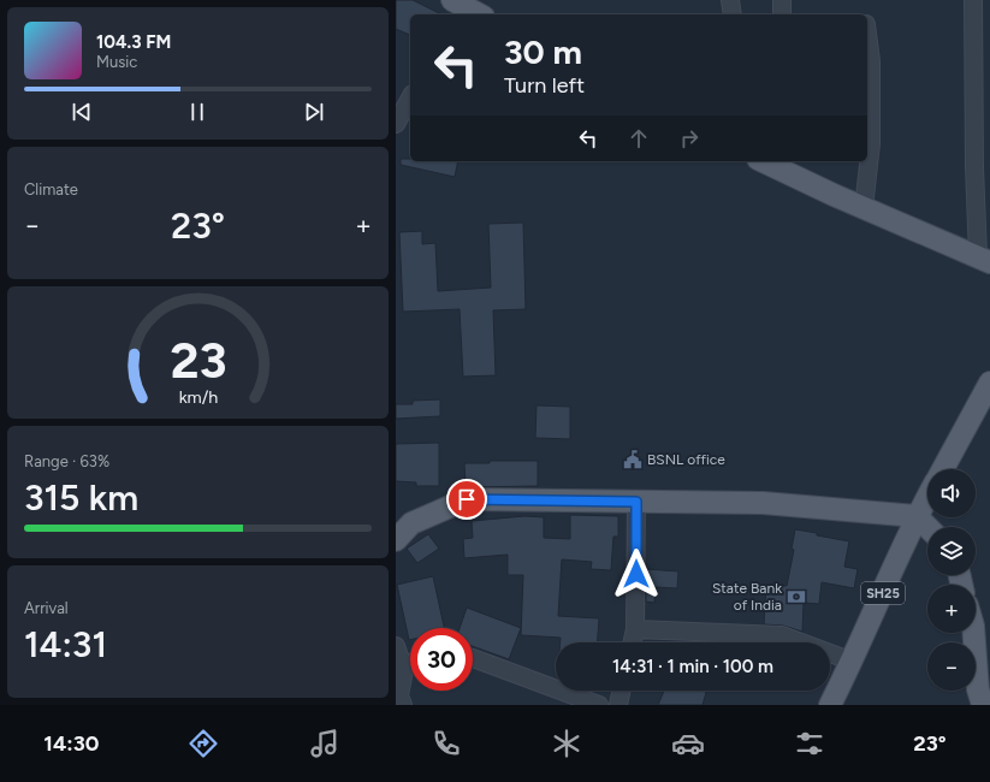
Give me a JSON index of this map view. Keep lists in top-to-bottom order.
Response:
{
  "streets": {
    "main road": ["SH25"]
  },
  "places": {
    "public building": ["BSNL office"],
    "bank": ["State Bank of India"]
  },
  "page": {
    "turn": ["30 m", "Turn left"],
    "song": ["104.3 FM", "Music"],
    "tile": [
      "Climate",
      ["Range · 63%", "315 km"],
      ["Arrival", "14:31"]
    ],
    "heat": ["−", "23°", "+"],
    "map_buttons": ["+", "−"],
    "limit": "30",
    "trip": "14:31 · 1 min · 100 m",
    "tabs": ["14:30", "23°"],
    "gauge": ["23", "km/h"]
  }
}
